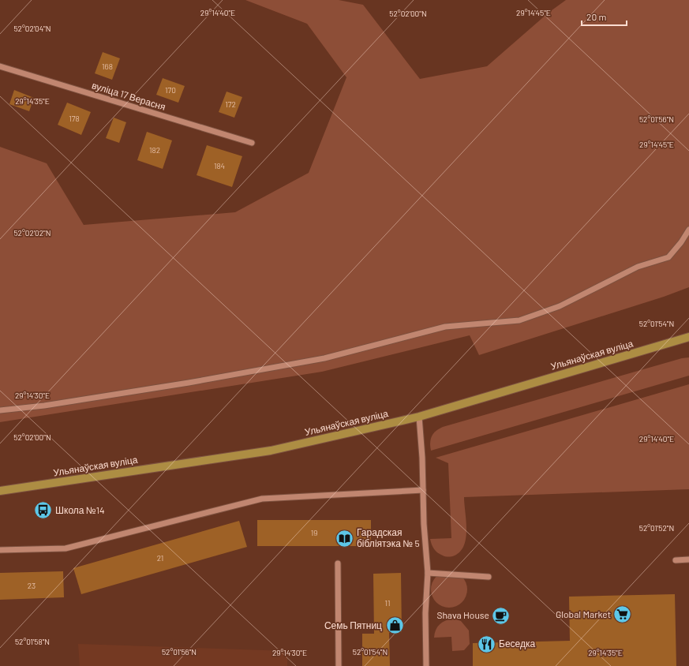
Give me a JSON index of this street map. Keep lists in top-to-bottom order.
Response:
{
  "streets": {
    "main road": ["Ульянаўская вуліца"],
    "street": ["вуліца 17 Верасня"]
  },
  "places": {
    "bus stop": ["Школа №14"],
    "library": ["Гарадская бібліятэка № 5"],
    "supermarket": ["Global Market"],
    "cafe": ["Shava House"],
    "shop": ["Семь Пятниц"],
    "restaurant": ["Беседка"]
  },
  "house_numbers": [
    "168",
    "170",
    "172",
    "178",
    "182",
    "184",
    "19",
    "21",
    "23",
    "11"
  ],
  "scale_bar": "20 m",
  "coordinates": [
    "29°14'40\"E",
    "29°14'45\"E",
    "52°02'00\"N",
    "52°02'04\"N",
    "29°14'35\"E",
    "52°01'56\"N",
    "52°02'02\"N",
    "52°01'54\"N",
    "29°14'30\"E",
    "52°01'52\"N",
    "52°01'58\"N"
  ]
}
